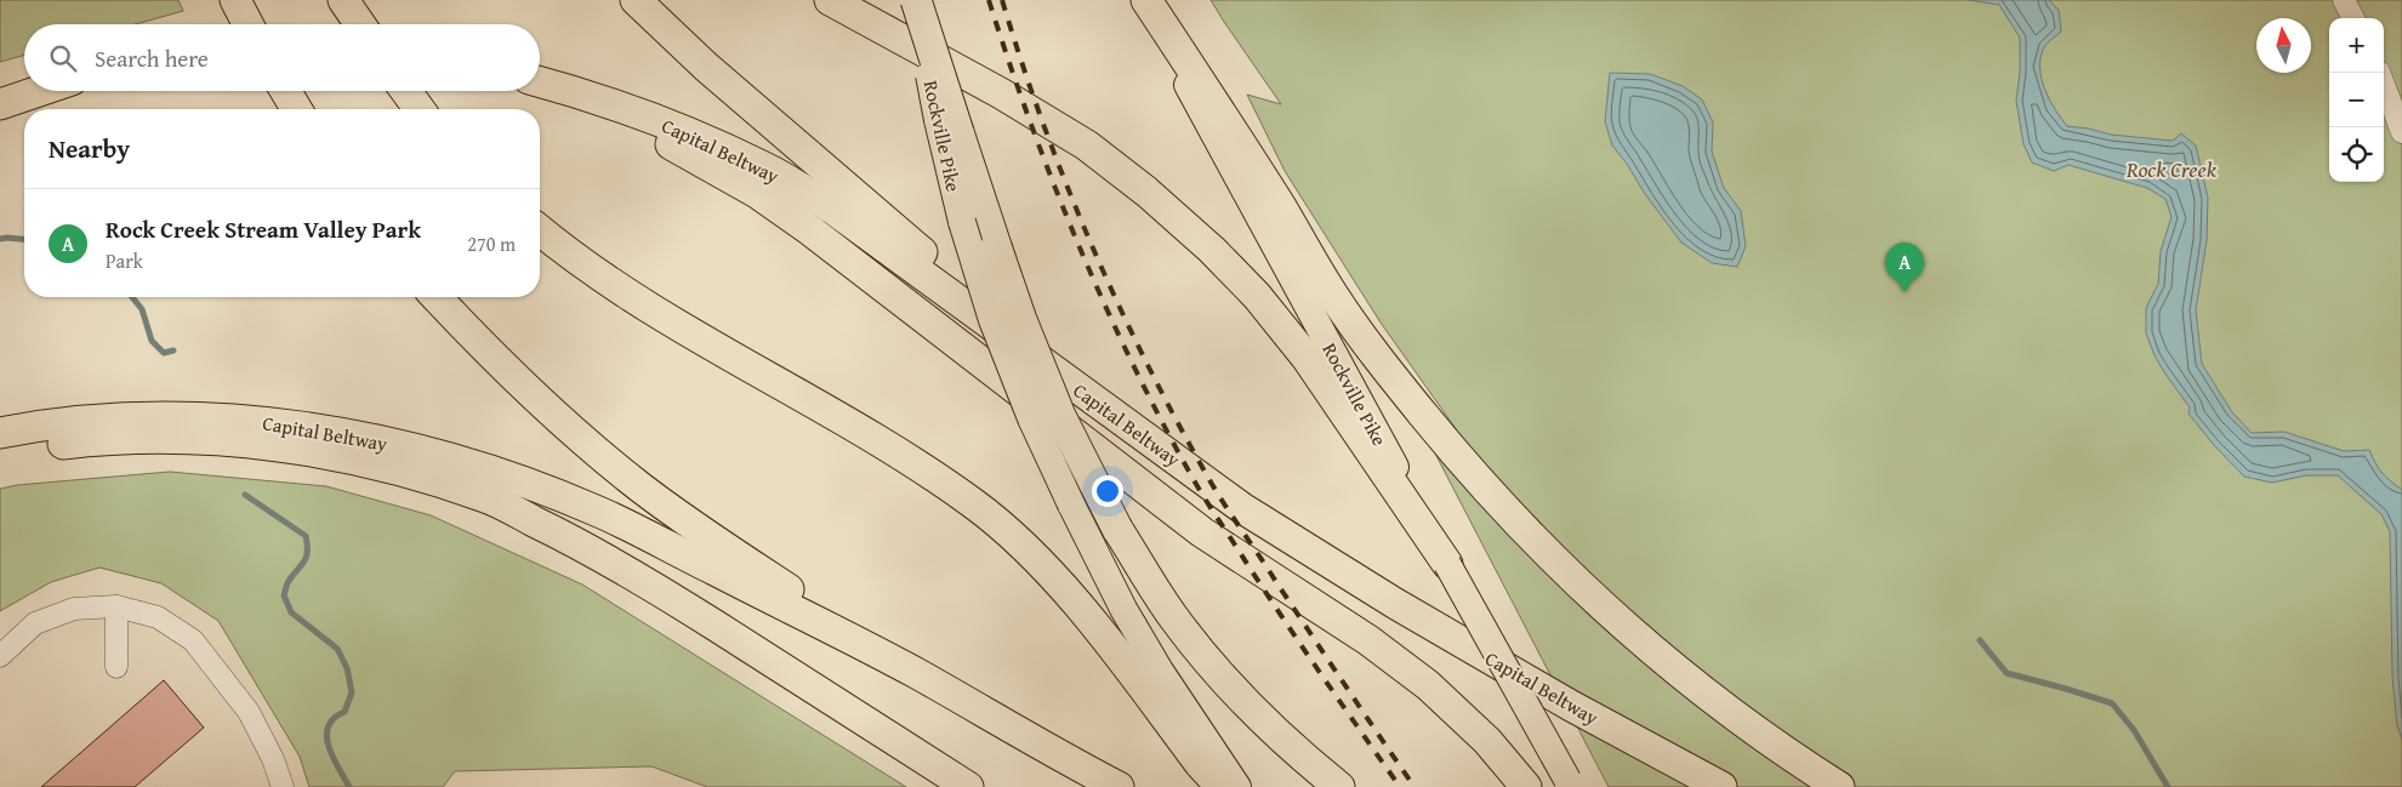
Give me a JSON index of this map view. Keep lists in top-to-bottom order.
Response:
{
  "streets": {
    "highway": ["Capital Beltway"],
    "main road": ["Rockville Pike"]
  },
  "water": ["Rock Creek"],
  "north": "top",
  "page": {
    "map_buttons": ["+", "−"],
    "search": "Search here",
    "heading": "Nearby",
    "list": [
      {
        "mark": "A",
        "name": "Rock Creek Stream Valley Park",
        "note": "Park",
        "value": "270 m"
      }
    ],
    "pins": "A"
  }
}
